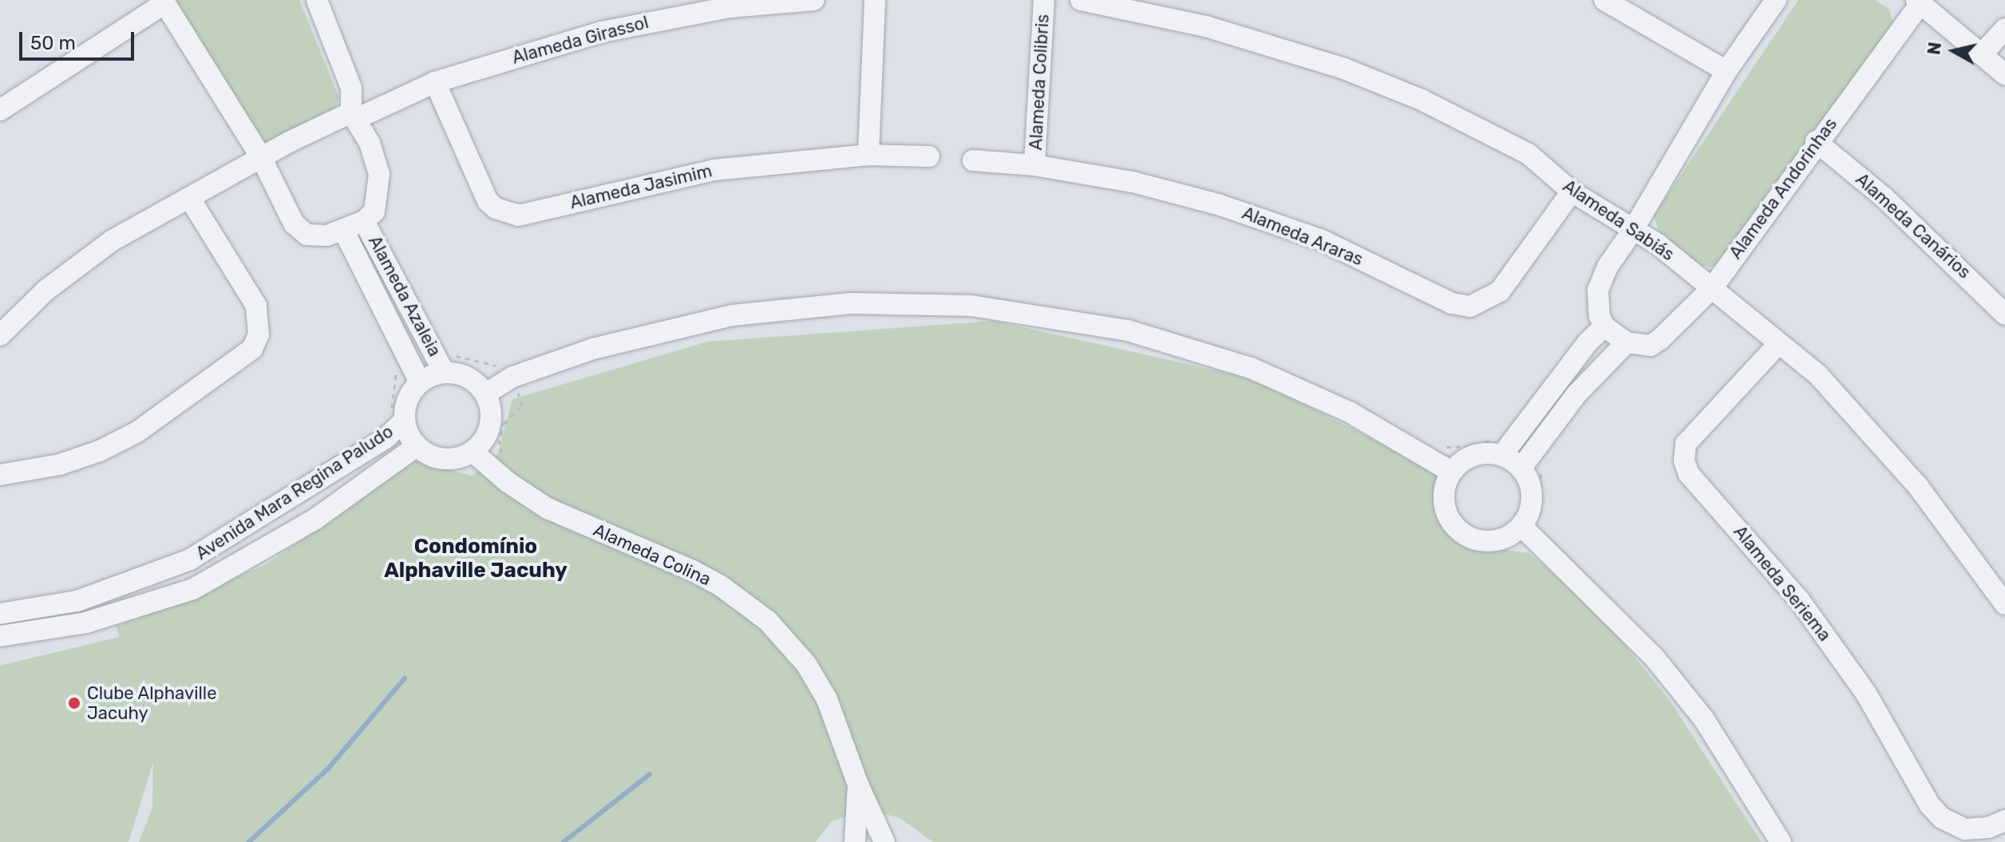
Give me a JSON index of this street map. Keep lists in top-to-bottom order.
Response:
{
  "streets": {
    "street": [
      "Alameda Girassol",
      "Alameda Colibris",
      "Alameda Jasimim",
      "Alameda Andorinhas",
      "Alameda Sabiás",
      "Alameda Canários",
      "Alameda Araras",
      "Alameda Azaleia",
      "Avenida Mara Regina Paludo",
      "Alameda Colina",
      "Alameda Seriema"
    ]
  },
  "crossings": [
    ["Alameda Girassol", "Alameda Jasimim"],
    ["Alameda Girassol", "Alameda Azaleia"],
    ["Alameda Colibris", "Alameda Araras"],
    ["Alameda Andorinhas", "Alameda Sabiás"],
    ["Alameda Andorinhas", "Alameda Canários"],
    ["Alameda Sabiás", "Alameda Araras"],
    ["Alameda Sabiás", "Alameda Seriema"],
    ["Alameda Azaleia", "Avenida Mara Regina Paludo"],
    ["Alameda Azaleia", "Alameda Colina"],
    ["Avenida Mara Regina Paludo", "Alameda Colina"]
  ],
  "districts": ["Condomínio Alphaville Jacuhy"],
  "places": ["Clube Alphaville Jacuhy"],
  "scale_bar": "50 m",
  "north": "left"
}
